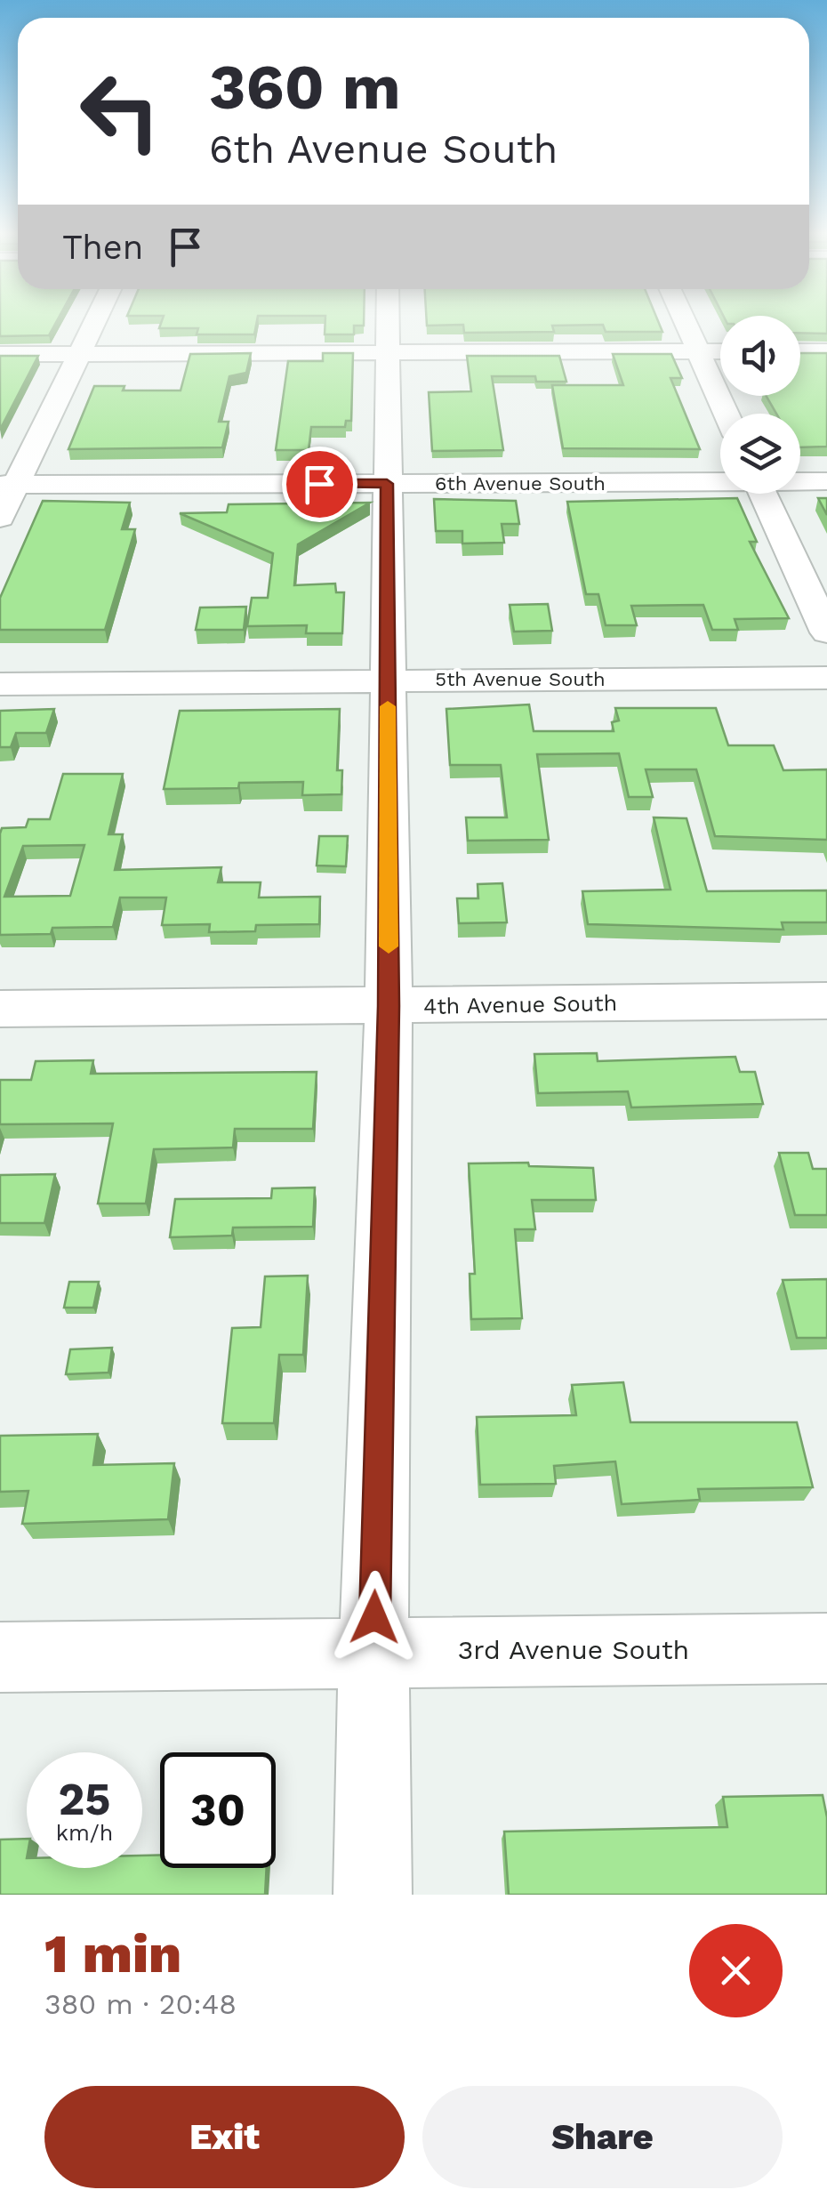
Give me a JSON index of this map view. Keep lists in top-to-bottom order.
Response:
{
  "streets": {
    "street": [
      "6th Avenue South",
      "5th Avenue South",
      "4th Avenue South",
      "3rd Avenue South"
    ]
  },
  "page": {
    "turn": ["360 m", "6th Avenue South"],
    "then": "Then",
    "speed": "25 km/h",
    "limit": "30",
    "heading": ["1 min", "380 m · 20:48"],
    "buttons": ["Exit", "Share"]
  }
}
